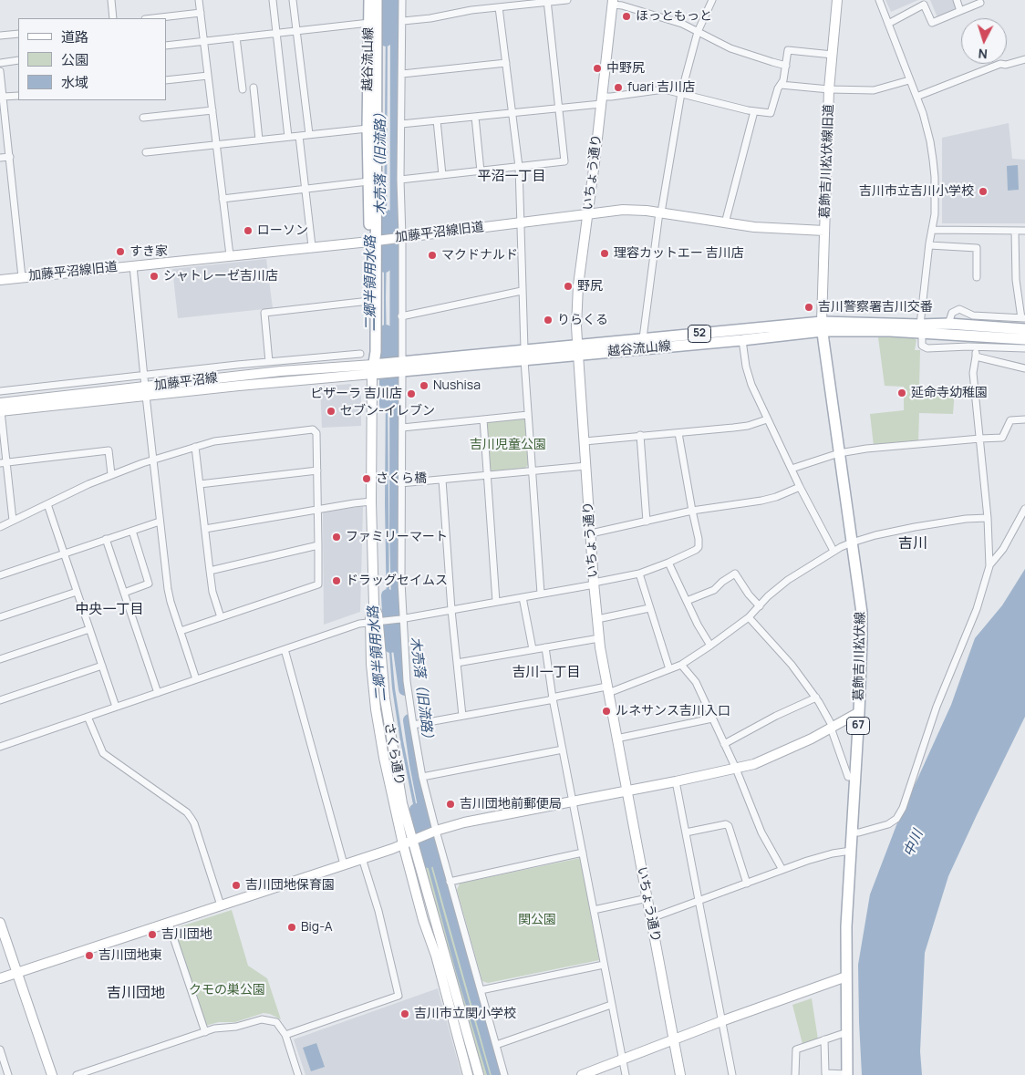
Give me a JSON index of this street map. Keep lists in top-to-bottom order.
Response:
{
  "streets": {
    "main road": [
      "越谷流山線",
      "52",
      "葛飾吉川松伏線",
      "67"
    ],
    "street": [
      "葛飾吉川松伏線旧道",
      "いちょう通り",
      "加藤平沼線旧道",
      "加藤平沼線",
      "さくら通り"
    ]
  },
  "crossings": [
    ["越谷流山線", "葛飾吉川松伏線旧道"],
    ["越谷流山線", "いちょう通り"],
    ["越谷流山線", "加藤平沼線旧道"],
    ["越谷流山線", "加藤平沼線"],
    ["越谷流山線", "葛飾吉川松伏線"],
    ["越谷流山線", "さくら通り"],
    ["葛飾吉川松伏線旧道", "加藤平沼線旧道"],
    ["葛飾吉川松伏線旧道", "葛飾吉川松伏線"],
    ["いちょう通り", "加藤平沼線旧道"],
    ["加藤平沼線", "さくら通り"]
  ],
  "districts": [
    "平沼一丁目",
    "吉川",
    "中央一丁目",
    "吉川一丁目",
    "吉川団地"
  ],
  "water": ["木売落（旧流路）", "二郷半領用水路", "中川"],
  "parks": ["吉川児童公園", "関公園", "クモの巣公園"],
  "places": [
    "ほっともっと",
    "中野尻",
    "fuari 吉川店",
    "吉川市立吉川小学校",
    "ローソン",
    "すき家",
    "理容カットエー 吉川店",
    "マクドナルド",
    "シャトレーゼ吉川店",
    "野尻",
    "吉川警察署吉川交番",
    "りらくる",
    "Nushisa",
    "延命寺幼稚園",
    "ピザーラ 吉川店",
    "セブン-イレブン",
    "さくら橋",
    "ファミリーマート",
    "ドラッグセイムス",
    "ルネサンス吉川入口",
    "吉川団地前郵便局",
    "吉川団地保育園",
    "Big-A",
    "吉川団地",
    "吉川団地東",
    "吉川市立関小学校"
  ],
  "legend": ["道路", "公園", "水域"],
  "north": "bottom"
}
